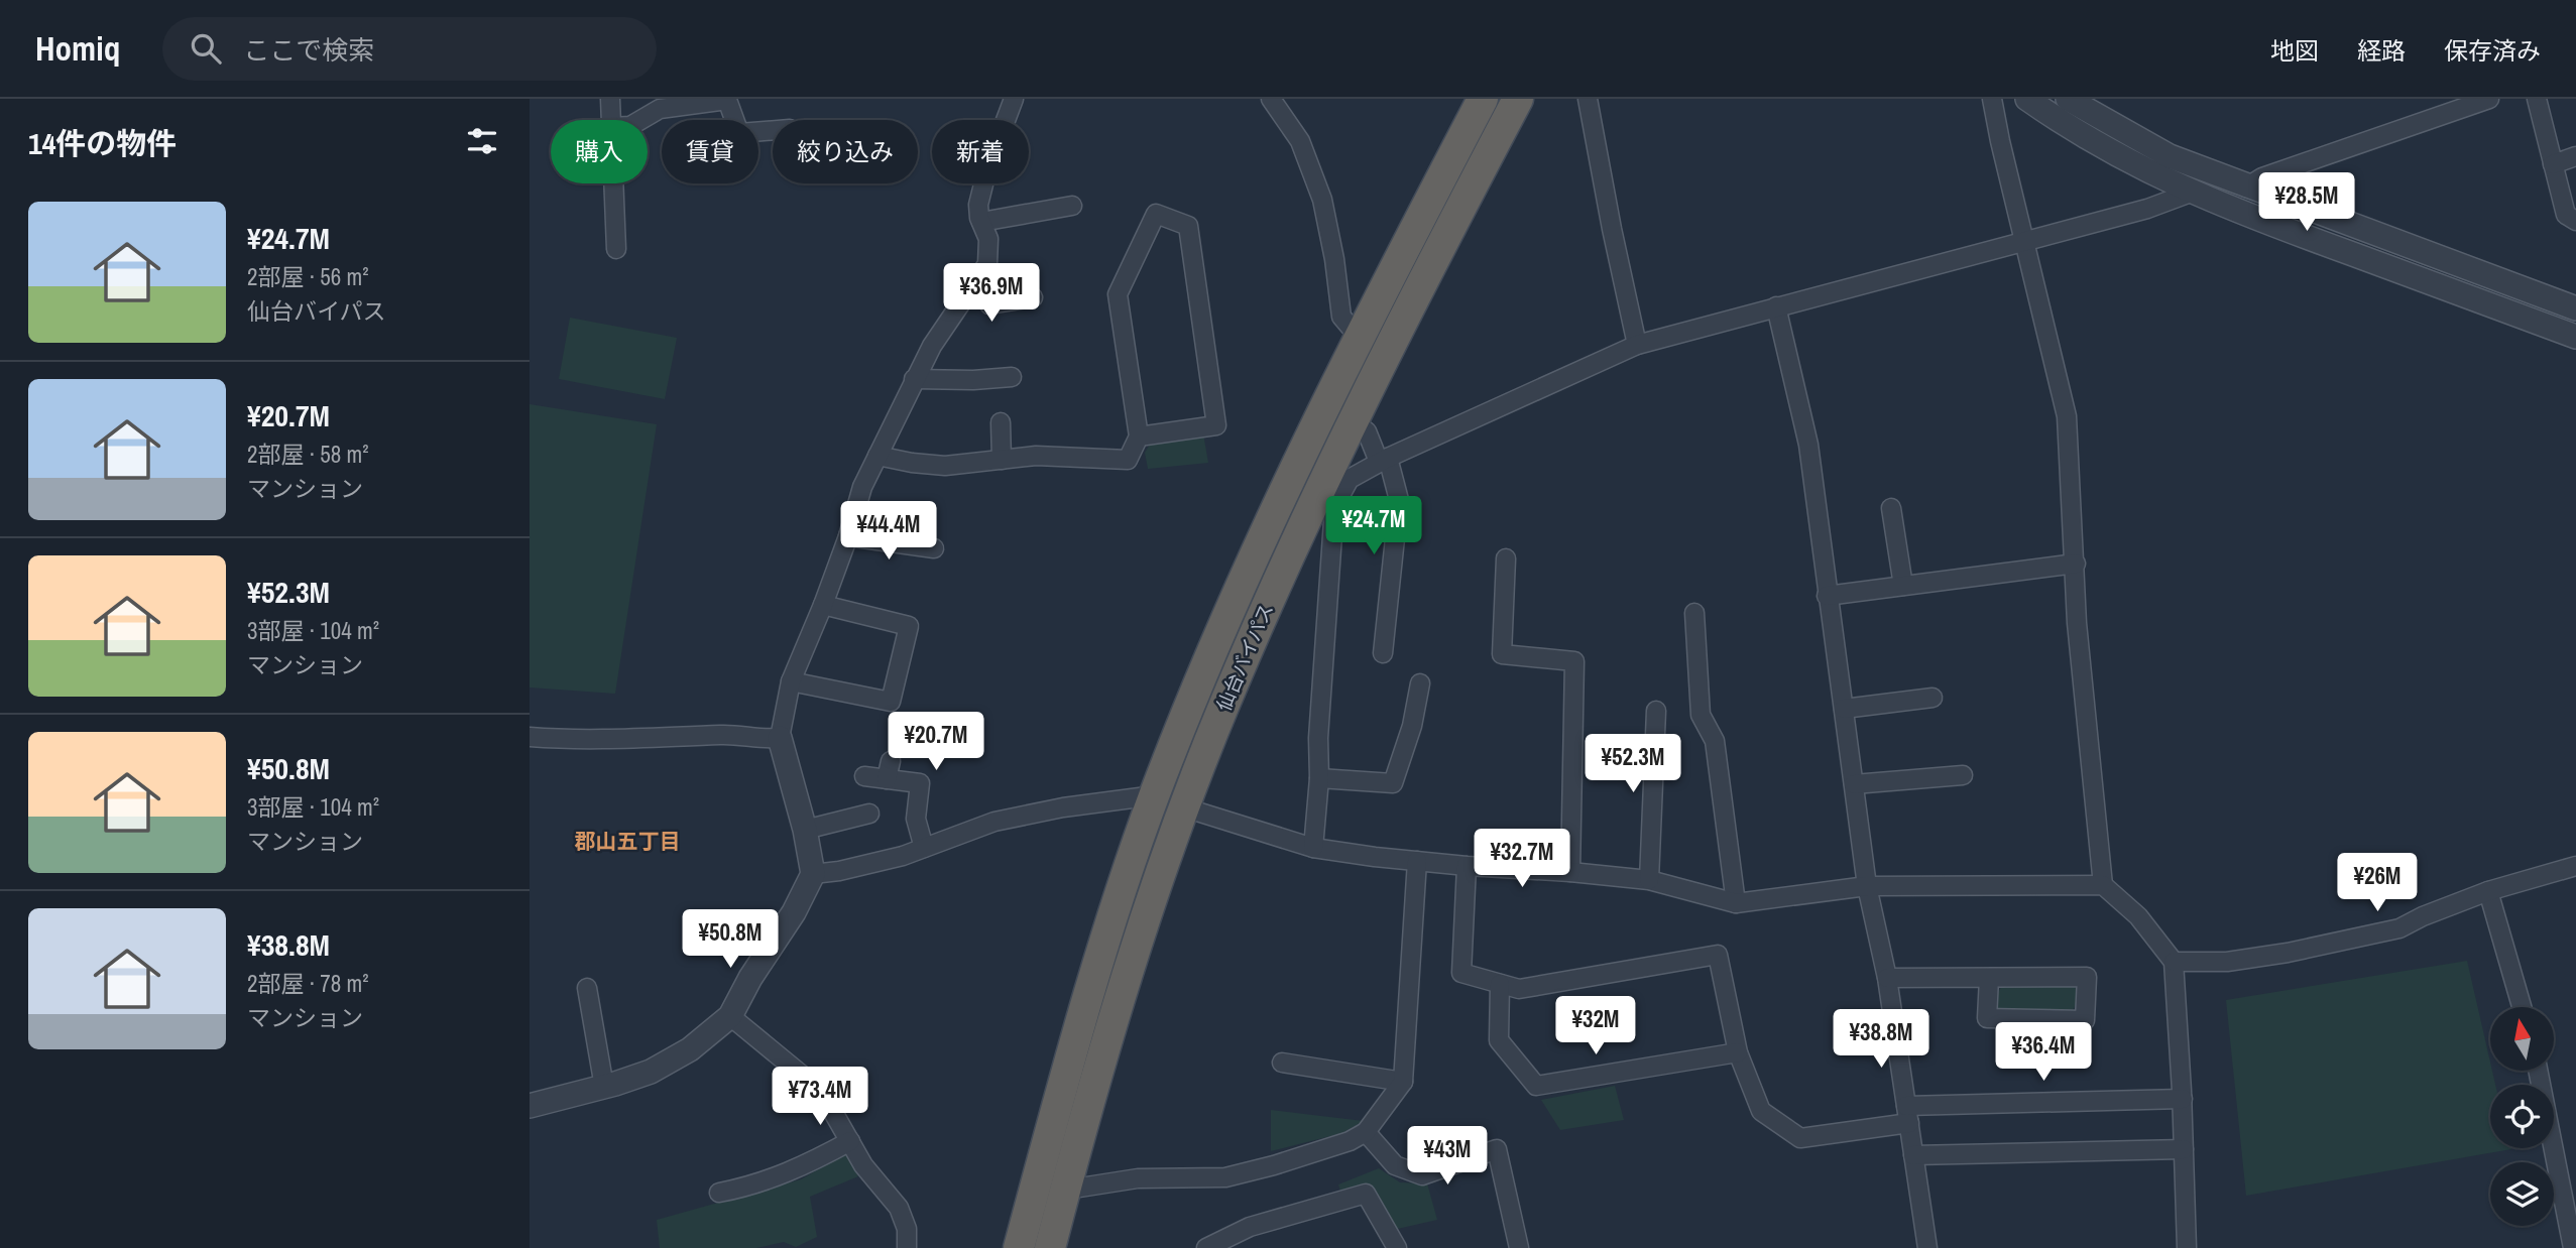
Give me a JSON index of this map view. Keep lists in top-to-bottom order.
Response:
{
  "streets": {
    "highway": ["仙台バイパス"]
  },
  "districts": ["郡山五丁目"],
  "north": "top",
  "page": {
    "header": "Homiq",
    "search": "ここで検索",
    "nav": ["地図", "経路", "保存済み"],
    "heading": "14件の物件",
    "chip": [
      "購入",
      "賃貸",
      "絞り込み",
      "新着"
    ],
    "price": [
      "¥28.5M",
      "¥36.9M",
      "¥24.7M",
      "¥44.4M",
      "¥20.7M",
      "¥52.3M",
      "¥32.7M",
      "¥26M",
      "¥50.8M",
      "¥32M",
      "¥38.8M",
      "¥36.4M",
      "¥73.4M",
      "¥43M"
    ],
    "list": [
      {
        "name": "¥24.7M",
        "note": "2部屋 · 56 m² · 仙台バイパス"
      },
      {
        "name": "¥20.7M",
        "note": "2部屋 · 58 m² · マンション"
      },
      {
        "name": "¥52.3M",
        "note": "3部屋 · 104 m² · マンション"
      },
      {
        "name": "¥50.8M",
        "note": "3部屋 · 104 m² · マンション"
      },
      {
        "name": "¥38.8M",
        "note": "2部屋 · 78 m² · マンション"
      }
    ]
  }
}
